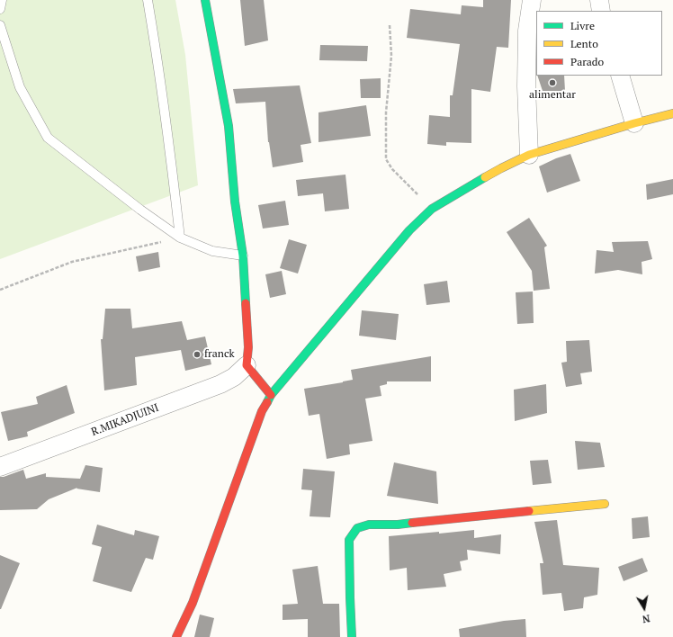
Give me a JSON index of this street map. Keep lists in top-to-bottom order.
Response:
{
  "streets": {
    "street": ["R.MIKADJUINI"]
  },
  "places": ["alimentar", "franck"],
  "legend": ["Livre", "Lento", "Parado"],
  "north": "bottom"
}
